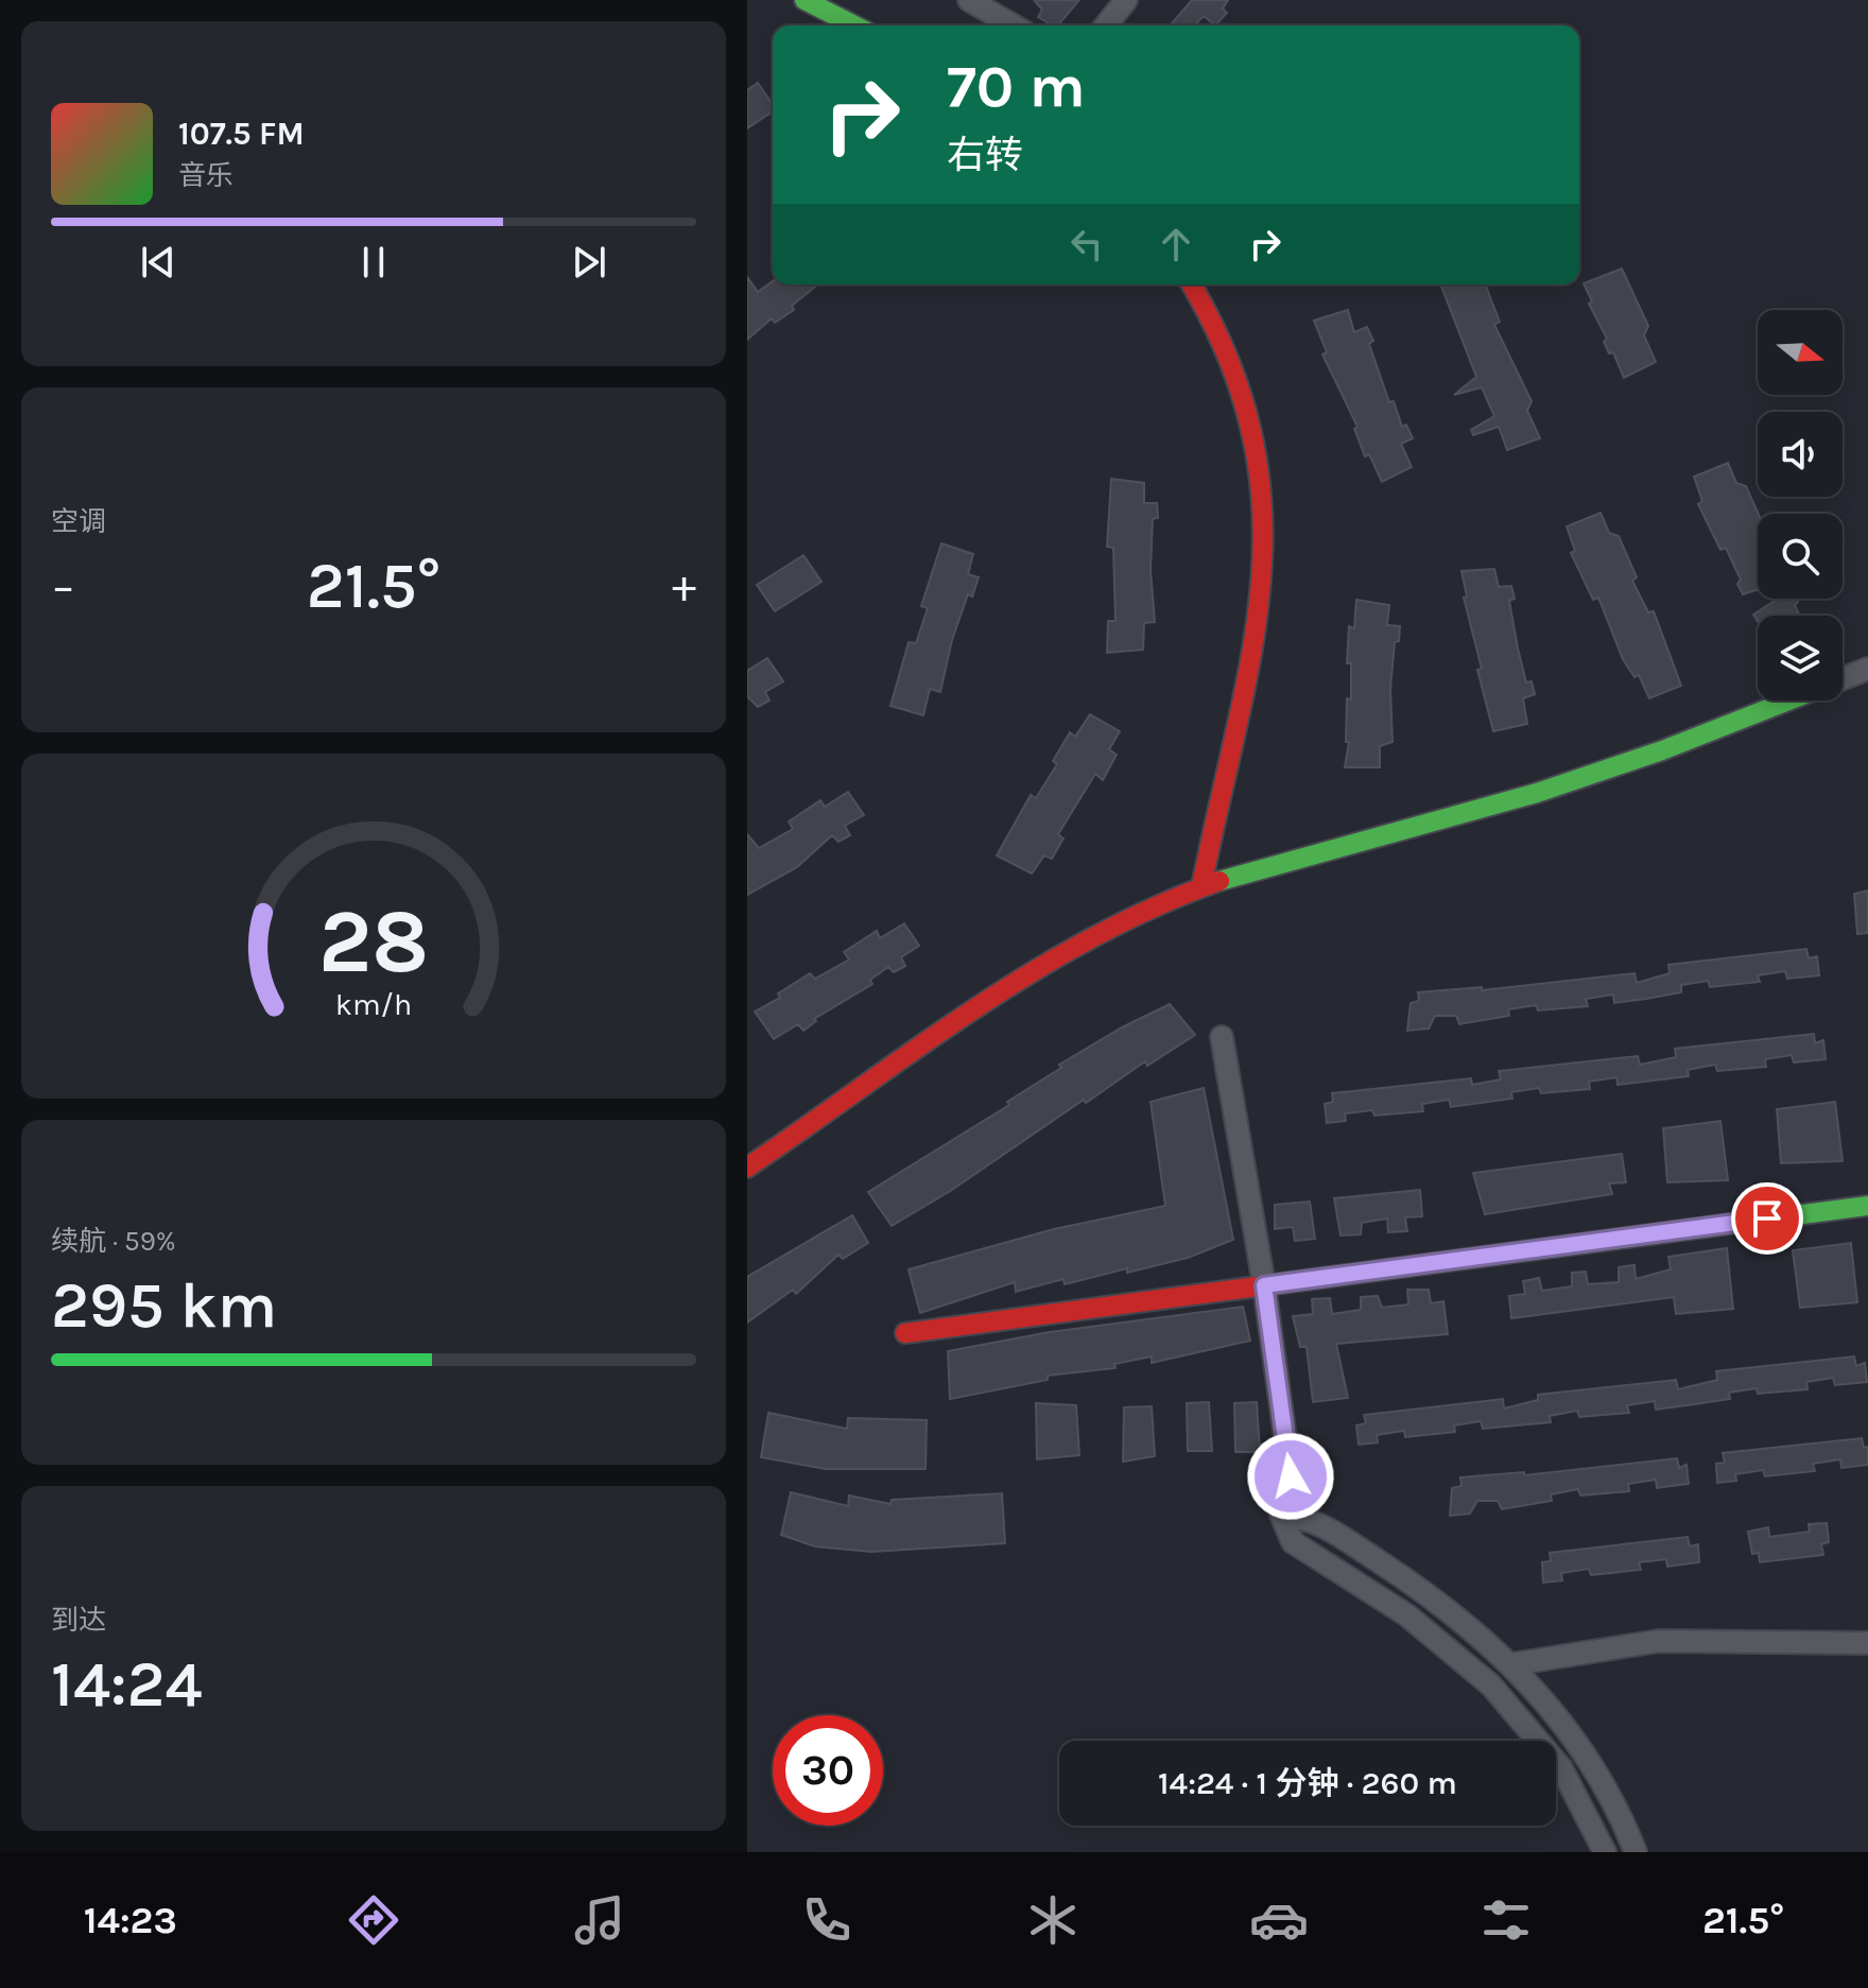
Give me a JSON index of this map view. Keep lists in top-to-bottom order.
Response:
{
  "north": "right",
  "page": {
    "turn": ["70 m", "右转"],
    "song": ["107.5 FM", "音乐"],
    "tile": [
      "空调",
      ["续航 · 59%", "295 km"],
      ["到达", "14:24"]
    ],
    "heat": ["−", "21.5°", "+"],
    "limit": "30",
    "trip": "14:24 · 1 分钟 · 260 m",
    "tabs": ["14:23", "21.5°"],
    "gauge": ["28", "km/h"]
  }
}
